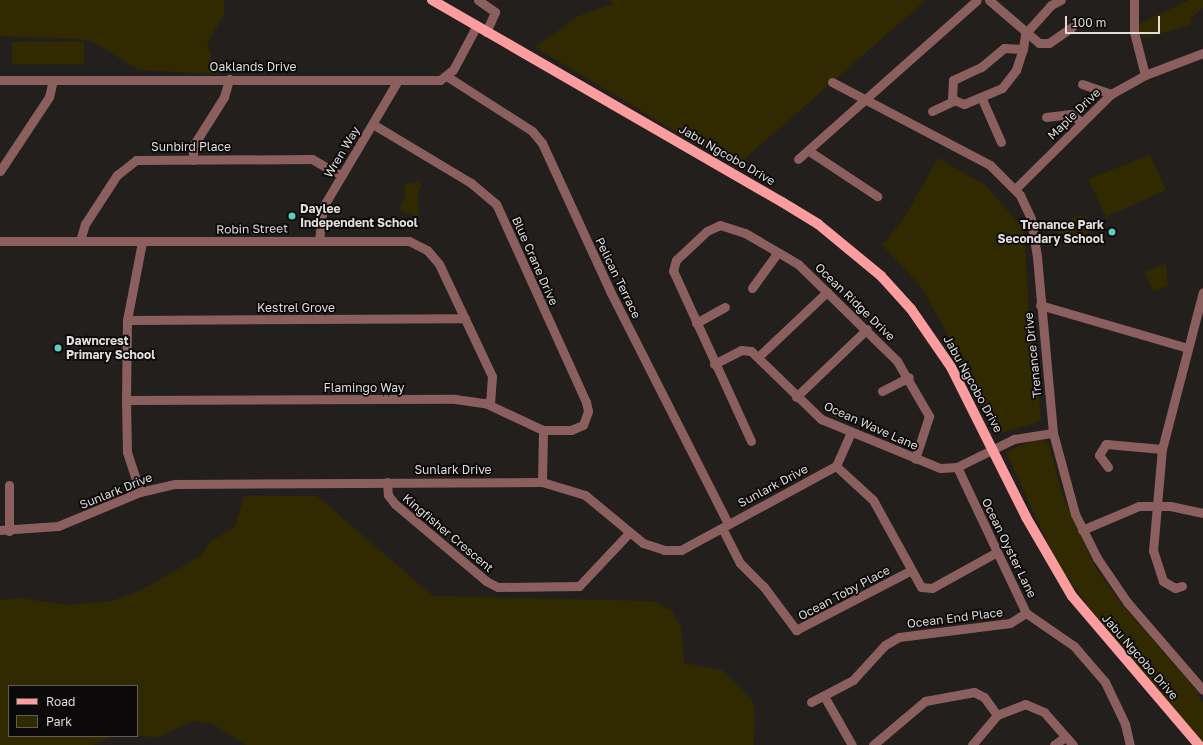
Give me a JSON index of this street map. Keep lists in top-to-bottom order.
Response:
{
  "streets": {
    "main road": ["Jabu Ngcobo Drive"],
    "street": [
      "Oaklands Drive",
      "Maple Drive",
      "Sunbird Place",
      "Wren Way",
      "Robin Street",
      "Blue Crane Drive",
      "Pelican Terrace",
      "Ocean Ridge Drive",
      "Kestrel Grove",
      "Trenance Drive",
      "Flamingo Way",
      "Ocean Wave Lane",
      "Sunlark Drive",
      "Kingfisher Crescent",
      "Ocean Oyster Lane",
      "Ocean Toby Place",
      "Ocean End Place"
    ]
  },
  "crossings": [
    ["Oaklands Drive", "Wren Way"],
    ["Oaklands Drive", "Pelican Terrace"],
    ["Maple Drive", "Trenance Drive"],
    ["Sunbird Place", "Wren Way"],
    ["Sunbird Place", "Robin Street"],
    ["Wren Way", "Robin Street"],
    ["Wren Way", "Blue Crane Drive"],
    ["Jabu Ngcobo Drive", "Ocean Wave Lane"],
    ["Robin Street", "Kestrel Grove"],
    ["Robin Street", "Flamingo Way"],
    ["Blue Crane Drive", "Flamingo Way"],
    ["Pelican Terrace", "Sunlark Drive"],
    ["Pelican Terrace", "Ocean Toby Place"],
    ["Ocean Ridge Drive", "Ocean Wave Lane"],
    ["Trenance Drive", "Ocean Wave Lane"],
    ["Ocean Wave Lane", "Ocean Oyster Lane"],
    ["Sunlark Drive", "Kingfisher Crescent"],
    ["Sunlark Drive", "Ocean Toby Place"],
    ["Ocean Oyster Lane", "Ocean End Place"]
  ],
  "places": ["Daylee Independent School", "Trenance Park Secondary School", "Dawncrest Primary School"],
  "legend": ["Road", "Park"],
  "scale_bar": "100 m"
}
